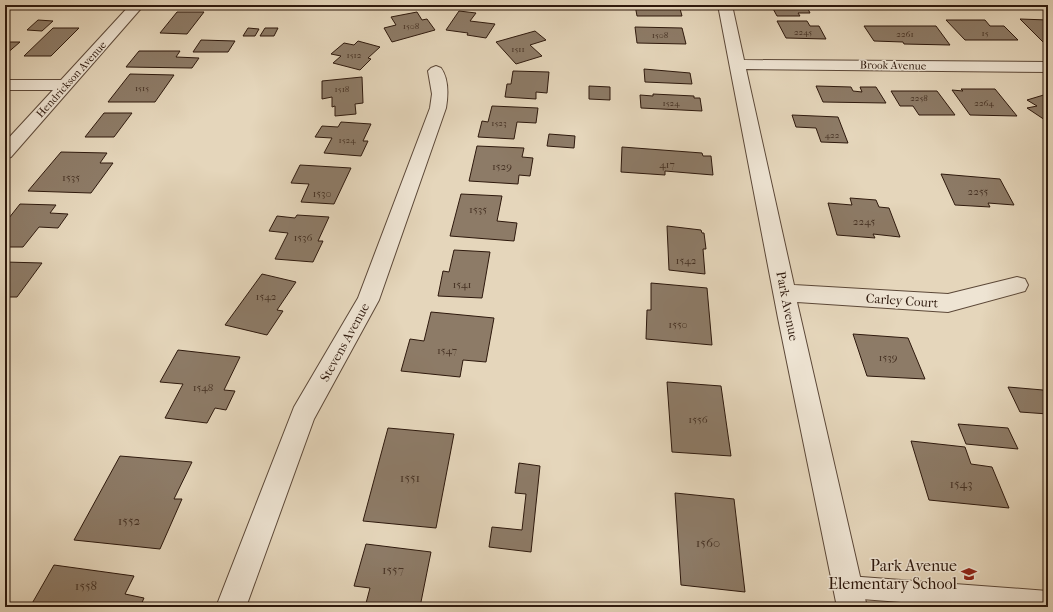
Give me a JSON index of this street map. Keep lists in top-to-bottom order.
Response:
{
  "streets": {
    "street": [
      "Brook Avenue",
      "Hendrickson Avenue",
      "Carley Court",
      "Park Avenue",
      "Stevens Avenue"
    ]
  },
  "crossings": [
    ["Brook Avenue", "Park Avenue"],
    ["Carley Court", "Park Avenue"]
  ],
  "places": {
    "school or university": ["Park Avenue Elementary School"]
  },
  "house_numbers": [
    "1508",
    "2245",
    "15",
    "2261",
    "1508",
    "1511",
    "1512",
    "1515",
    "1518",
    "2258",
    "1524",
    "2264",
    "1523",
    "422",
    "1524",
    "417",
    "1529",
    "1535",
    "2255",
    "1530",
    "1535",
    "2245",
    "1536",
    "1542",
    "1541",
    "1542",
    "1550",
    "1547",
    "1539",
    "1548",
    "1556",
    "1551",
    "1543",
    "1552",
    "1560",
    "1557",
    "1558"
  ]
}
